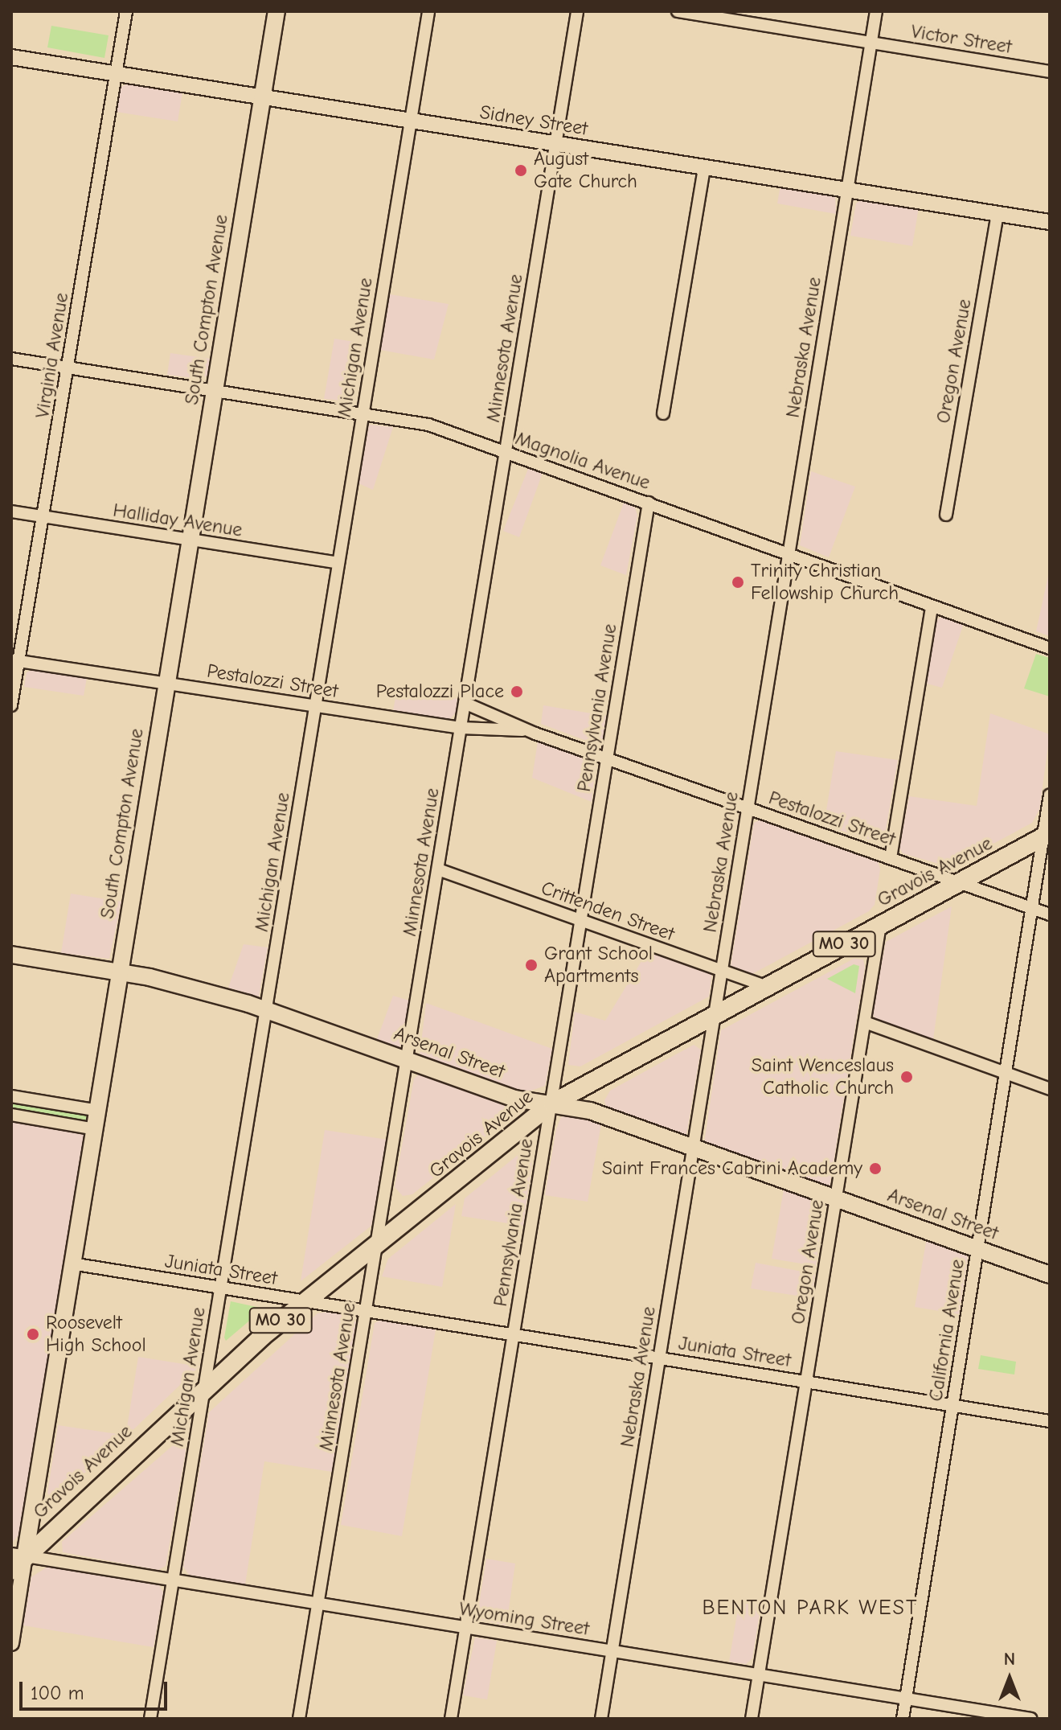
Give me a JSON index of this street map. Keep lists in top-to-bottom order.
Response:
{
  "streets": {
    "main road": [
      "South Compton Avenue",
      "Gravois Avenue",
      "MO 30",
      "Arsenal Street"
    ],
    "street": [
      "Victor Street",
      "Sidney Street",
      "Michigan Avenue",
      "Nebraska Avenue",
      "Minnesota Avenue",
      "Virginia Avenue",
      "Oregon Avenue",
      "Magnolia Avenue",
      "Halliday Avenue",
      "Pestalozzi Street",
      "Pennsylvania Avenue",
      "Crittenden Street",
      "Juniata Street",
      "California Avenue",
      "Wyoming Street"
    ]
  },
  "crossings": [
    ["Victor Street", "Nebraska Avenue"],
    ["Sidney Street", "South Compton Avenue"],
    ["Sidney Street", "Michigan Avenue"],
    ["Sidney Street", "Nebraska Avenue"],
    ["Sidney Street", "Minnesota Avenue"],
    ["Sidney Street", "Virginia Avenue"],
    ["Sidney Street", "Oregon Avenue"],
    ["South Compton Avenue", "Magnolia Avenue"],
    ["South Compton Avenue", "Halliday Avenue"],
    ["South Compton Avenue", "Pestalozzi Street"],
    ["South Compton Avenue", "Gravois Avenue"],
    ["South Compton Avenue", "Arsenal Street"],
    ["South Compton Avenue", "Juniata Street"],
    ["South Compton Avenue", "Wyoming Street"],
    ["Michigan Avenue", "Magnolia Avenue"],
    ["Michigan Avenue", "Halliday Avenue"],
    ["Michigan Avenue", "Pestalozzi Street"],
    ["Michigan Avenue", "Gravois Avenue"],
    ["Michigan Avenue", "Arsenal Street"],
    ["Michigan Avenue", "Juniata Street"],
    ["Michigan Avenue", "Wyoming Street"],
    ["Nebraska Avenue", "Magnolia Avenue"],
    ["Nebraska Avenue", "Pestalozzi Street"],
    ["Nebraska Avenue", "Gravois Avenue"],
    ["Nebraska Avenue", "Crittenden Street"],
    ["Nebraska Avenue", "Arsenal Street"],
    ["Nebraska Avenue", "Juniata Street"],
    ["Nebraska Avenue", "Wyoming Street"],
    ["Minnesota Avenue", "Magnolia Avenue"],
    ["Minnesota Avenue", "Pestalozzi Street"],
    ["Minnesota Avenue", "Gravois Avenue"],
    ["Minnesota Avenue", "Crittenden Street"],
    ["Minnesota Avenue", "Arsenal Street"],
    ["Minnesota Avenue", "Juniata Street"],
    ["Minnesota Avenue", "Wyoming Street"],
    ["Virginia Avenue", "Magnolia Avenue"],
    ["Virginia Avenue", "Halliday Avenue"],
    ["Virginia Avenue", "Pestalozzi Street"],
    ["Oregon Avenue", "Gravois Avenue"],
    ["Oregon Avenue", "Arsenal Street"],
    ["Oregon Avenue", "Juniata Street"],
    ["Oregon Avenue", "Wyoming Street"],
    ["Magnolia Avenue", "Pennsylvania Avenue"],
    ["Pestalozzi Street", "Pennsylvania Avenue"],
    ["Pestalozzi Street", "Gravois Avenue"],
    ["Pestalozzi Street", "California Avenue"],
    ["Pennsylvania Avenue", "Gravois Avenue"],
    ["Pennsylvania Avenue", "Crittenden Street"],
    ["Pennsylvania Avenue", "Arsenal Street"],
    ["Pennsylvania Avenue", "Juniata Street"],
    ["Pennsylvania Avenue", "Wyoming Street"],
    ["Gravois Avenue", "Crittenden Street"],
    ["Gravois Avenue", "Arsenal Street"],
    ["Gravois Avenue", "Juniata Street"],
    ["Gravois Avenue", "California Avenue"],
    ["Gravois Avenue", "Wyoming Street"],
    ["Arsenal Street", "California Avenue"],
    ["Juniata Street", "California Avenue"],
    ["California Avenue", "Wyoming Street"]
  ],
  "districts": ["BENTON PARK WEST"],
  "places": [
    "August Gate Church",
    "Trinity Christian Fellowship Church",
    "Pestalozzi Place",
    "Grant School Apartments",
    "Saint Wenceslaus Catholic Church",
    "Saint Frances Cabrini Academy",
    "Roosevelt High School"
  ],
  "scale_bar": "100 m",
  "north": "top"
}
